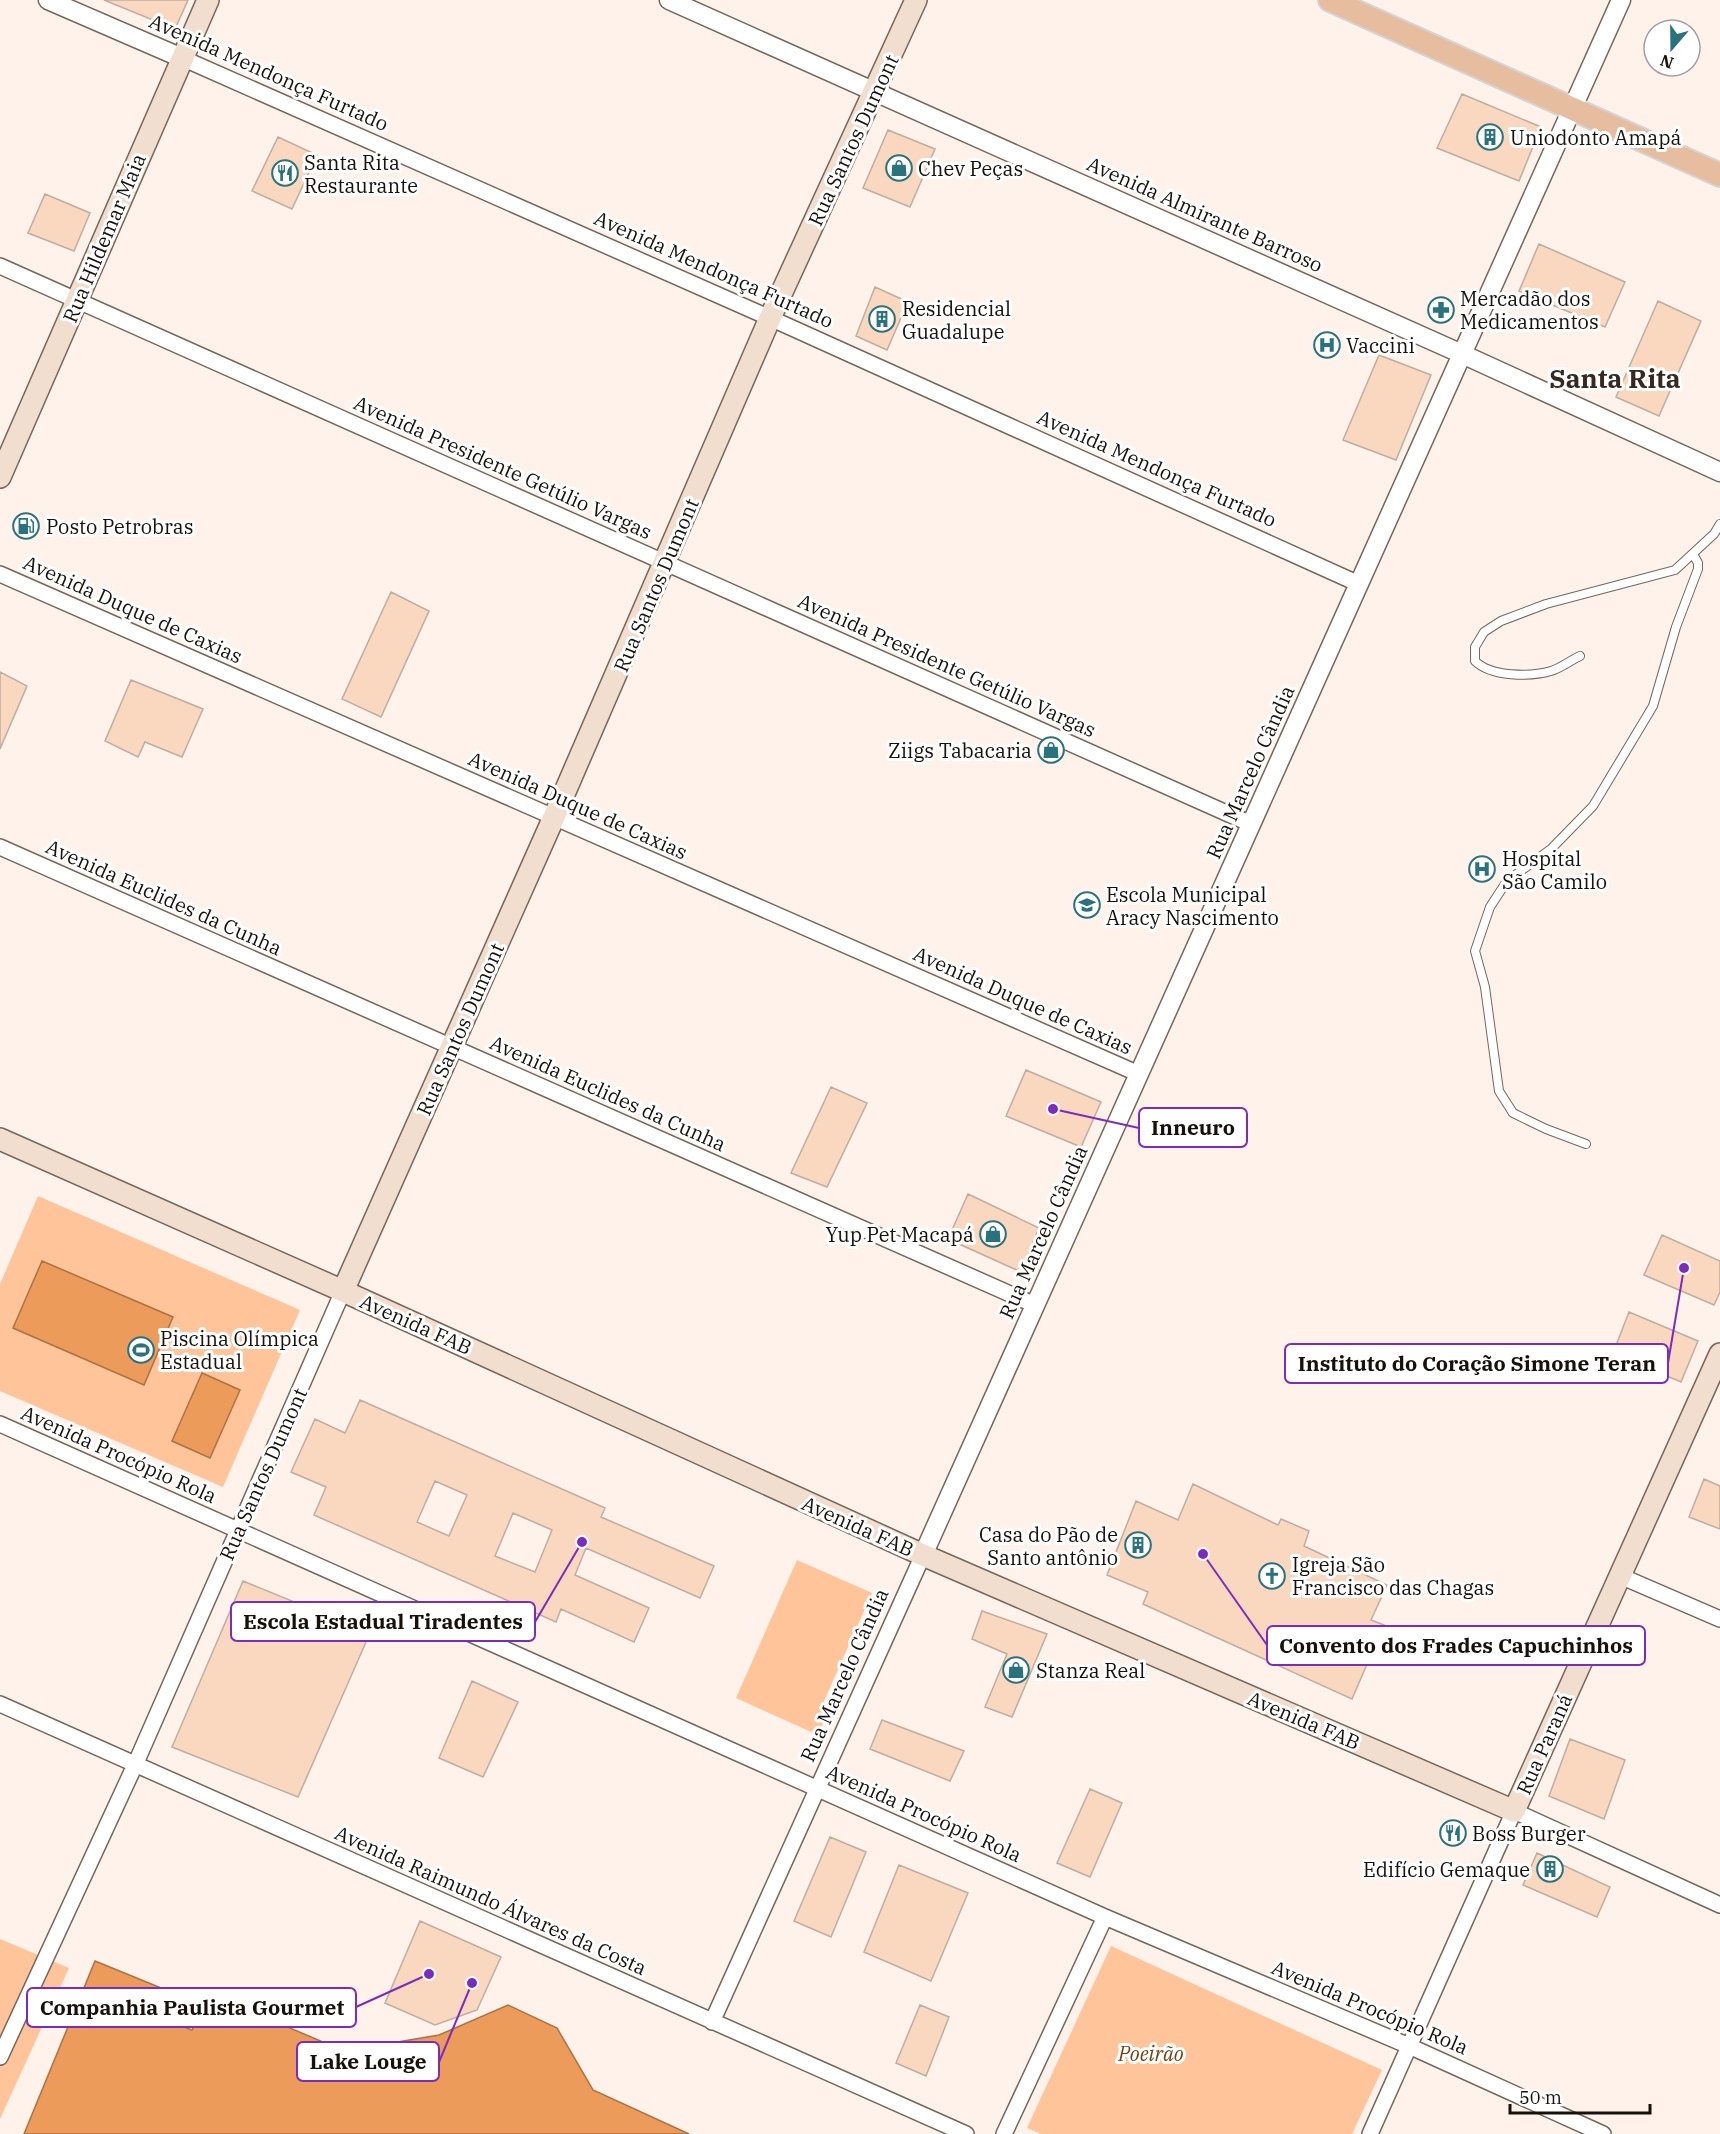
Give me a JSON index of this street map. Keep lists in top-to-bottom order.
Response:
{
  "streets": {
    "main road": [
      "Rua Santos Dumont",
      "Rua Hildemar Maia",
      "Avenida FAB",
      "Rua Paraná"
    ],
    "street": [
      "Avenida Mendonça Furtado",
      "Avenida Almirante Barroso",
      "Avenida Presidente Getúlio Vargas",
      "Avenida Duque de Caxias",
      "Rua Marcelo Cândia",
      "Avenida Euclides da Cunha",
      "Avenida Procópio Rola",
      "Avenida Raimundo Álvares da Costa"
    ]
  },
  "crossings": [
    ["Avenida Mendonça Furtado", "Rua Santos Dumont"],
    ["Avenida Mendonça Furtado", "Rua Hildemar Maia"],
    ["Avenida Mendonça Furtado", "Rua Marcelo Cândia"],
    ["Rua Santos Dumont", "Avenida Almirante Barroso"],
    ["Rua Santos Dumont", "Avenida Presidente Getúlio Vargas"],
    ["Rua Santos Dumont", "Avenida Duque de Caxias"],
    ["Rua Santos Dumont", "Avenida Euclides da Cunha"],
    ["Rua Santos Dumont", "Avenida FAB"],
    ["Rua Santos Dumont", "Avenida Procópio Rola"],
    ["Rua Santos Dumont", "Avenida Raimundo Álvares da Costa"],
    ["Avenida Almirante Barroso", "Rua Marcelo Cândia"],
    ["Rua Hildemar Maia", "Avenida Presidente Getúlio Vargas"],
    ["Avenida Presidente Getúlio Vargas", "Rua Marcelo Cândia"],
    ["Avenida Duque de Caxias", "Rua Marcelo Cândia"],
    ["Rua Marcelo Cândia", "Avenida Euclides da Cunha"],
    ["Rua Marcelo Cândia", "Avenida FAB"],
    ["Rua Marcelo Cândia", "Avenida Procópio Rola"],
    ["Rua Marcelo Cândia", "Avenida Raimundo Álvares da Costa"],
    ["Avenida FAB", "Rua Paraná"],
    ["Avenida Procópio Rola", "Rua Paraná"]
  ],
  "districts": ["Santa Rita"],
  "parks": ["Poeirão"],
  "places": {
    "building": [
      "Uniodonto Amapá",
      "Residencial Guadalupe",
      "Casa do Pão de Santo antônio",
      "Edifício Gemaque"
    ],
    "shop": [
      "Chev Peças",
      "Ziigs Tabacaria",
      "Yup Pet Macapá",
      "Stanza Real"
    ],
    "restaurant": ["Santa Rita Restaurante", "Boss Burger"],
    "pharmacy": ["Mercadão dos Medicamentos"],
    "hospital": ["Vaccini", "Hospital São Camilo"],
    "fuel station": ["Posto Petrobras"],
    "school or university": ["Escola Municipal Aracy Nascimento"],
    "other": [
      "Inneuro",
      "Instituto do Coração Simone Teran",
      "Escola Estadual Tiradentes",
      "Convento dos Frades Capuchinhos",
      "Companhia Paulista Gourmet",
      "Lake Louge"
    ],
    "sports": ["Piscina Olímpica Estadual"],
    "church": ["Igreja São Francisco das Chagas"]
  },
  "scale_bar": "50 m",
  "north": "bottom"
}
